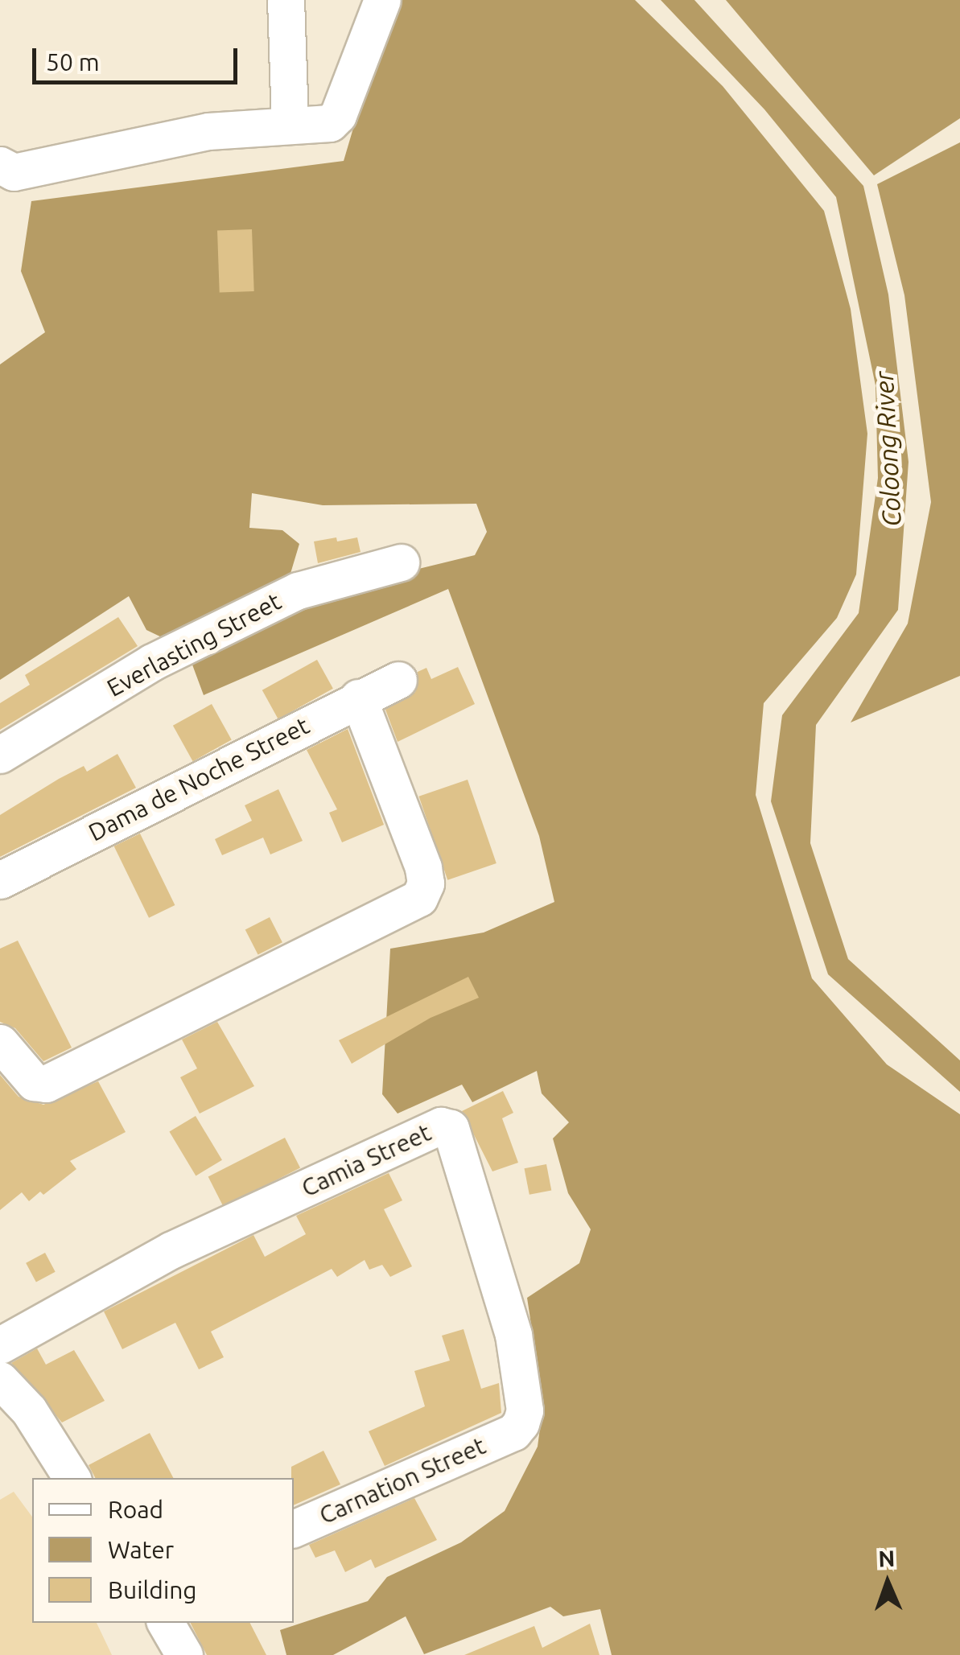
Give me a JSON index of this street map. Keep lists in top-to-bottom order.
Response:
{
  "streets": {
    "street": [
      "Everlasting Street",
      "Dama de Noche Street",
      "Camia Street",
      "Carnation Street"
    ]
  },
  "crossings": [
    ["Camia Street", "Carnation Street"]
  ],
  "water": ["Coloong River"],
  "legend": ["Road", "Water", "Building"],
  "scale_bar": "50 m",
  "north": "top"
}
